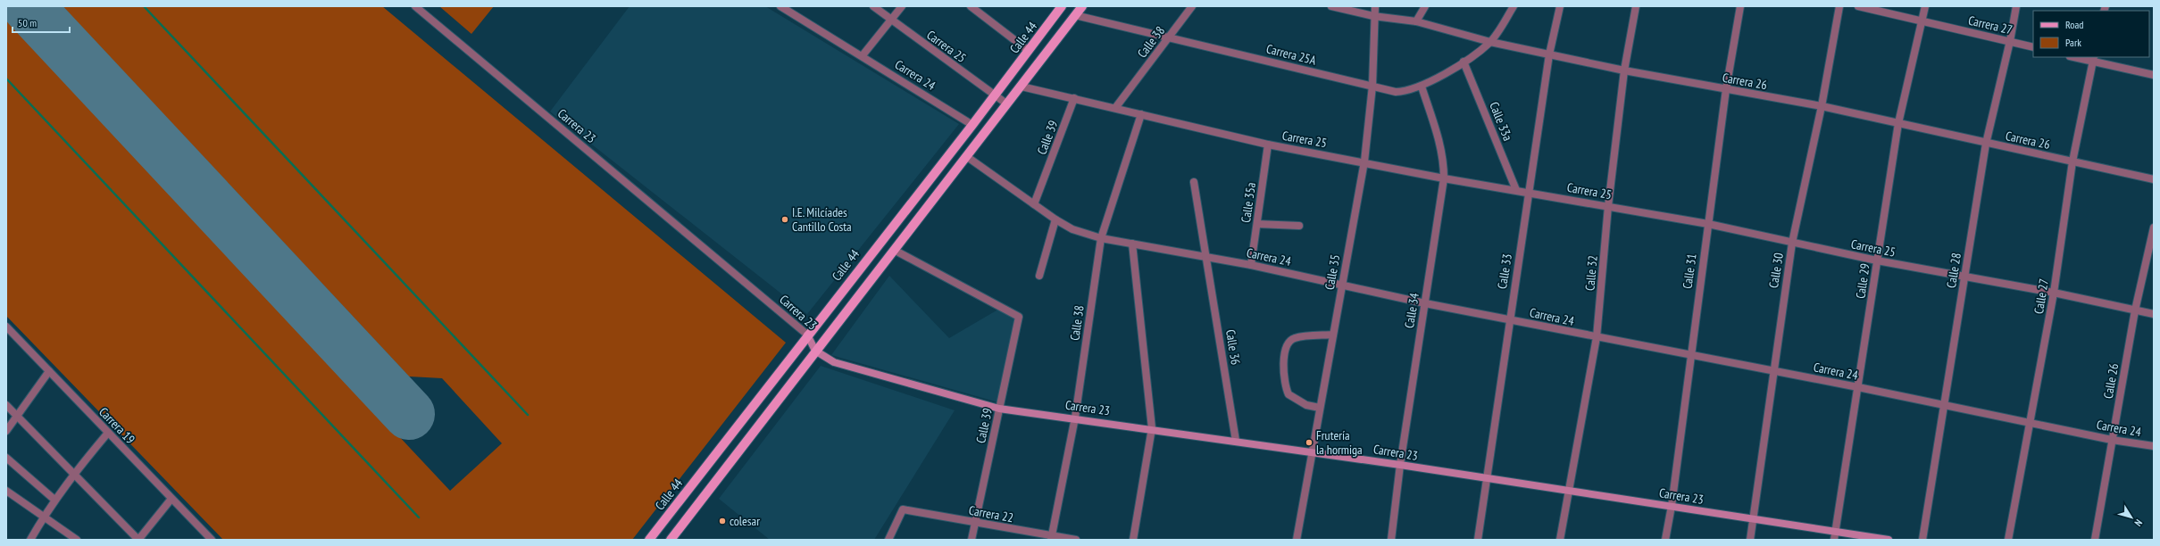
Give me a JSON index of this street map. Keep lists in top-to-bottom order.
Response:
{
  "streets": {
    "main road": ["Calle 44"],
    "street": [
      "Carrera 27",
      "Calle 38",
      "Carrera 25",
      "Carrera 25A",
      "Carrera 24",
      "Carrera 26",
      "Calle 33a",
      "Carrera 23",
      "Calle 39",
      "Calle 35a",
      "Calle 30",
      "Calle 28",
      "Calle 33",
      "Calle 31",
      "Calle 35",
      "Calle 32",
      "Calle 29",
      "Calle 27",
      "Calle 34",
      "Calle 36",
      "Calle 26",
      "Carrera 19",
      "Carrera 22"
    ]
  },
  "crossings": [
    ["Carrera 27", "Calle 28"],
    ["Carrera 27", "Calle 29"],
    ["Calle 44", "Carrera 25"],
    ["Calle 44", "Carrera 24"],
    ["Calle 44", "Carrera 23"],
    ["Calle 38", "Carrera 25"],
    ["Calle 38", "Carrera 25A"],
    ["Calle 38", "Carrera 24"],
    ["Calle 38", "Carrera 23"],
    ["Calle 38", "Carrera 22"],
    ["Carrera 25", "Calle 33a"],
    ["Carrera 25", "Calle 39"],
    ["Carrera 25", "Calle 35a"],
    ["Carrera 25", "Calle 30"],
    ["Carrera 25", "Calle 28"],
    ["Carrera 25", "Calle 33"],
    ["Carrera 25", "Calle 31"],
    ["Carrera 25", "Calle 35"],
    ["Carrera 25", "Calle 32"],
    ["Carrera 25", "Calle 29"],
    ["Carrera 25", "Calle 27"],
    ["Carrera 25", "Calle 34"],
    ["Carrera 25", "Calle 26"],
    ["Carrera 25A", "Carrera 26"],
    ["Carrera 25A", "Calle 33a"],
    ["Carrera 25A", "Calle 35"],
    ["Carrera 25A", "Calle 34"],
    ["Carrera 24", "Calle 39"],
    ["Carrera 24", "Calle 35a"],
    ["Carrera 24", "Calle 30"],
    ["Carrera 24", "Calle 28"],
    ["Carrera 24", "Calle 33"],
    ["Carrera 24", "Calle 31"],
    ["Carrera 24", "Calle 35"],
    ["Carrera 24", "Calle 32"],
    ["Carrera 24", "Calle 29"],
    ["Carrera 24", "Calle 27"],
    ["Carrera 24", "Calle 34"],
    ["Carrera 24", "Calle 36"],
    ["Carrera 24", "Calle 26"],
    ["Carrera 26", "Calle 30"],
    ["Carrera 26", "Calle 28"],
    ["Carrera 26", "Calle 33"],
    ["Carrera 26", "Calle 31"],
    ["Carrera 26", "Calle 35"],
    ["Carrera 26", "Calle 32"],
    ["Carrera 26", "Calle 29"],
    ["Carrera 26", "Calle 27"],
    ["Carrera 23", "Calle 39"],
    ["Carrera 23", "Calle 30"],
    ["Carrera 23", "Calle 33"],
    ["Carrera 23", "Calle 31"],
    ["Carrera 23", "Calle 35"],
    ["Carrera 23", "Calle 32"],
    ["Carrera 23", "Calle 29"],
    ["Carrera 23", "Calle 34"],
    ["Carrera 23", "Calle 36"],
    ["Calle 39", "Carrera 22"]
  ],
  "places": ["I.E. Milcíades Cantillo Costa", "Frutería la hormiga", "colesar"],
  "legend": ["Road", "Park"],
  "scale_bar": "50 m",
  "north": "bottom right"
}
